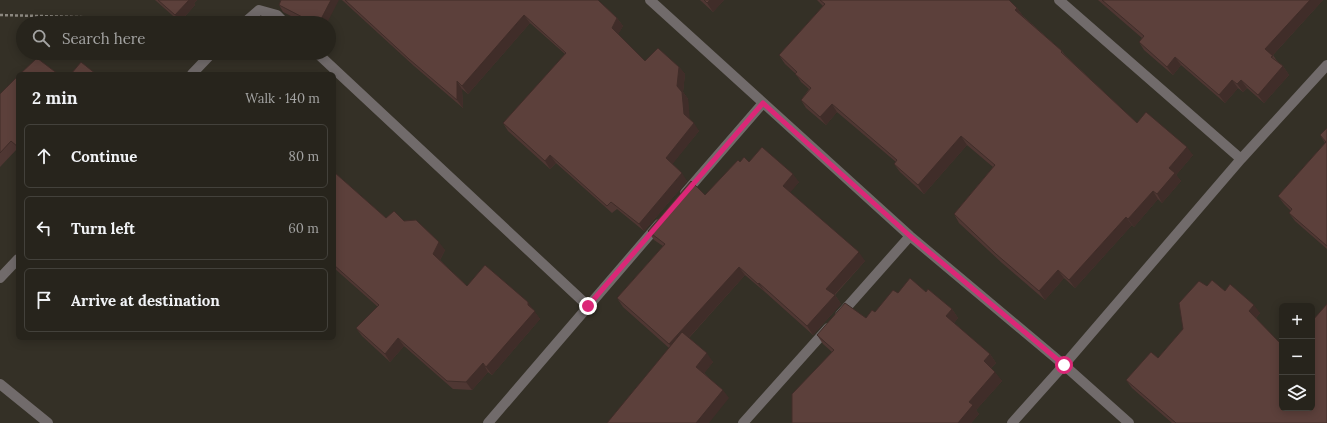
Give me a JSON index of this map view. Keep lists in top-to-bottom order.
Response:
{
  "page": {
    "search": "Search here",
    "heading": ["2 min", "Walk · 140 m"],
    "list": [
      ["Continue", "80 m"],
      ["Turn left", "60 m"],
      "Arrive at destination"
    ],
    "map_buttons": ["+", "−"]
  }
}
